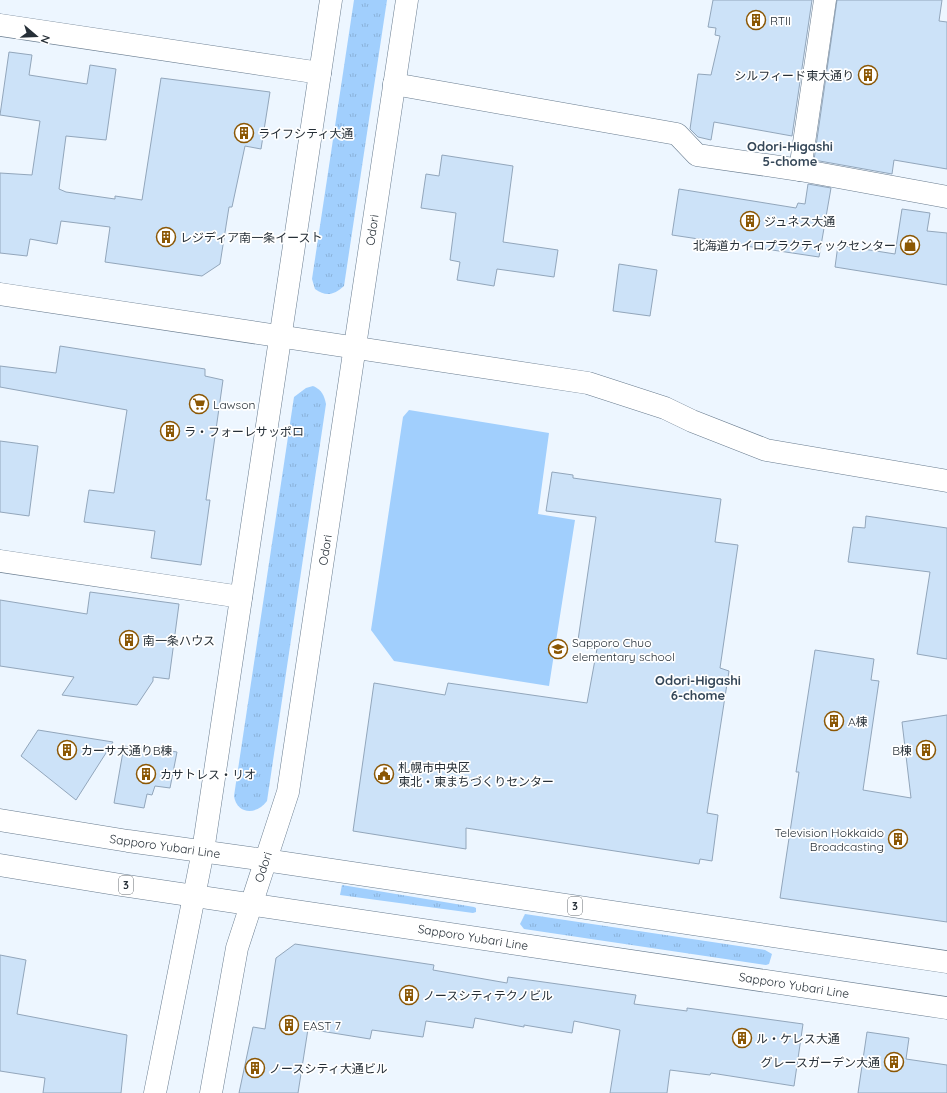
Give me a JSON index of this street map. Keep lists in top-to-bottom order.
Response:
{
  "streets": {
    "street": ["Odori", "Sapporo Yubari Line", "3"]
  },
  "crossings": [
    ["Odori", "Sapporo Yubari Line"]
  ],
  "districts": ["Odori-Higashi 5-chome", "Odori-Higashi 6-chome"],
  "places": {
    "building": [
      "RTII",
      "シルフィード東大通り",
      "ライフシティ大通",
      "ジュネス大通",
      "レジディア南一条イースト",
      "ラ・フォーレサッポロ",
      "南一条ハウス",
      "A棟",
      "カーサ大通りB棟",
      "B棟",
      "カサトレス・リオ",
      "Television Hokkaido Broadcasting",
      "ノースシティテクノビル",
      "EAST 7",
      "ル・ケレス大通",
      "グレースガーデン大通",
      "ノースシティ大通ビル"
    ],
    "shop": ["北海道カイロプラクティックセンター"],
    "supermarket": ["Lawson"],
    "school or university": ["Sapporo Chuo elementary school"],
    "public building": ["札幌市中央区 東北・東まちづくりセンター"]
  },
  "north": "right"
}
